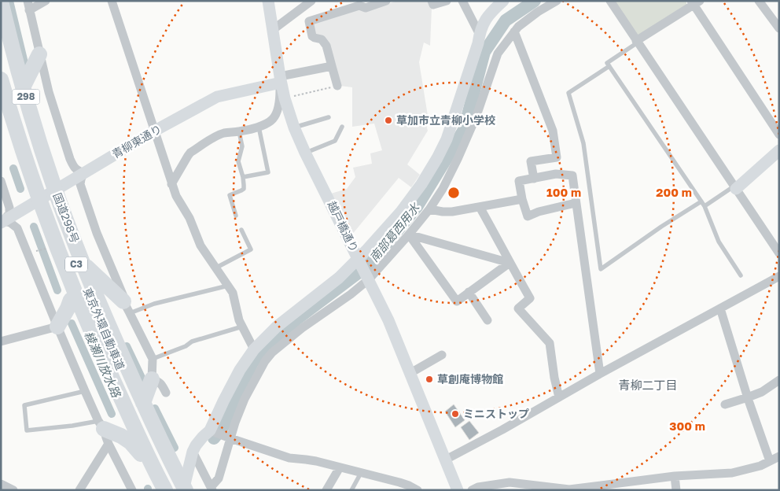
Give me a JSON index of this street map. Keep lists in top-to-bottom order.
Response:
{
  "streets": {
    "highway": [
      "298",
      "国道298号",
      "C3",
      "東京外環自動車道"
    ],
    "street": ["青柳東通り", "越戸橋通り"]
  },
  "crossings": [
    ["298", "青柳東通り"],
    ["青柳東通り", "国道298号"],
    ["青柳東通り", "越戸橋通り"],
    ["国道298号", "東京外環自動車道"]
  ],
  "districts": ["青柳二丁目"],
  "water": ["南部葛西用水", "綾瀬川放水路"],
  "places": ["草加市立青柳小学校", "草創庵博物館", "ミニストップ"],
  "rings": ["100 m", "200 m", "300 m"]
}
